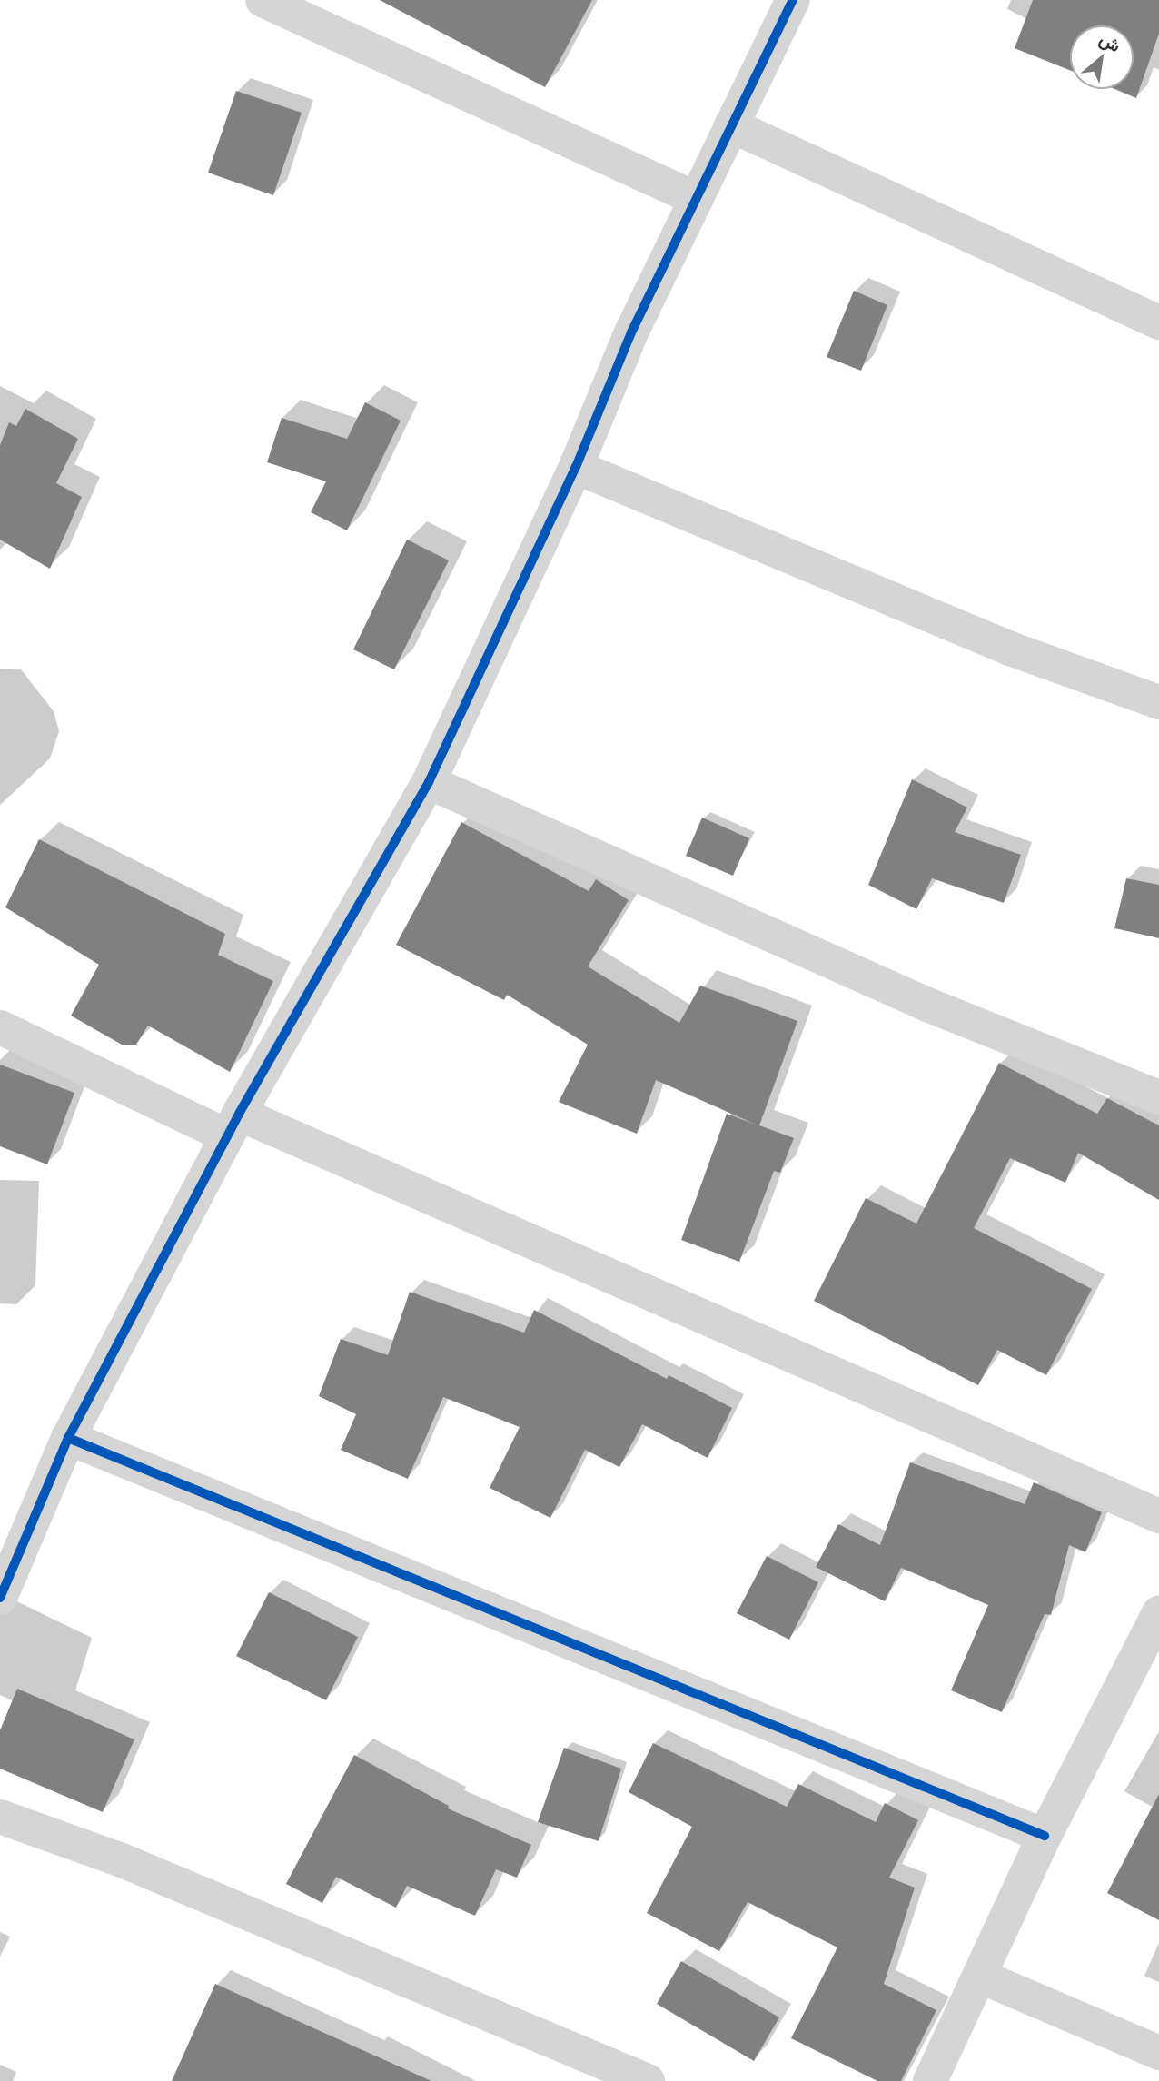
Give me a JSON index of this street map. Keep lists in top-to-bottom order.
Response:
{
  "north": "top right"
}
